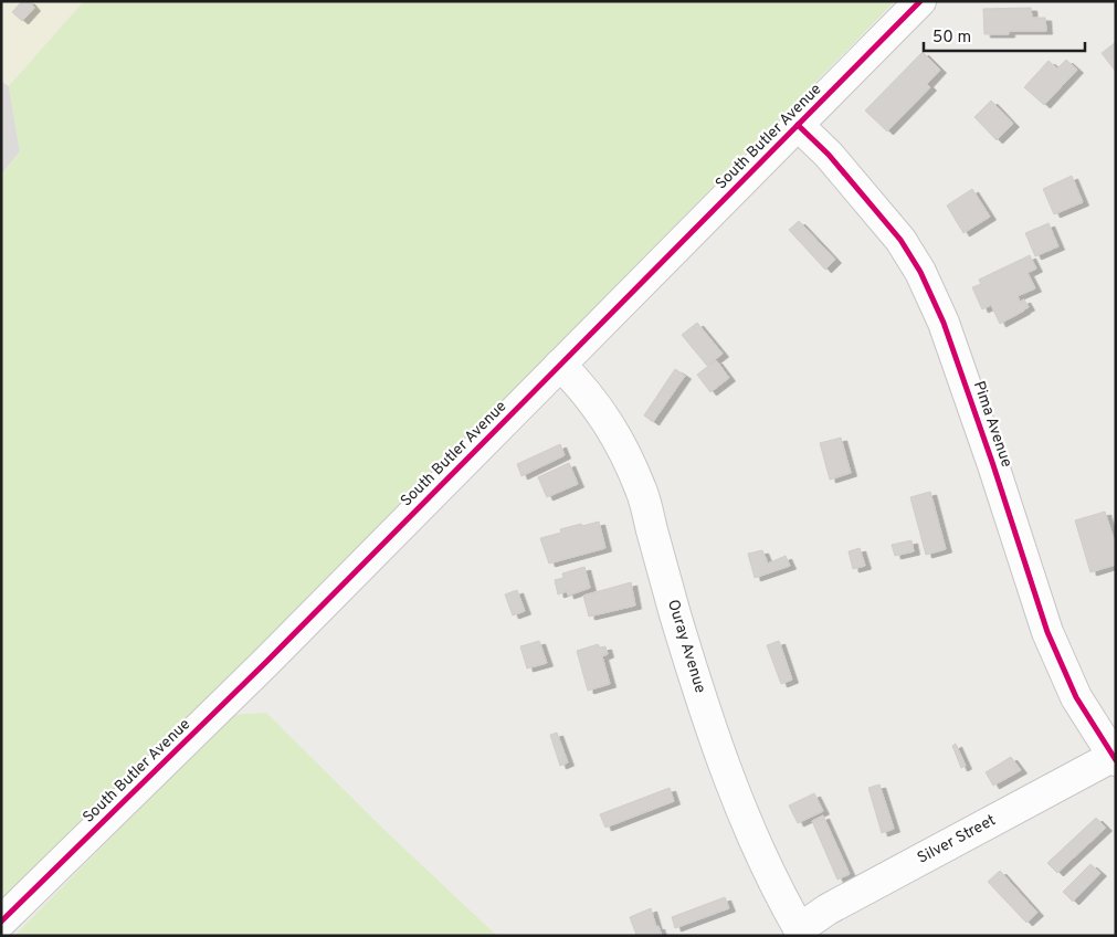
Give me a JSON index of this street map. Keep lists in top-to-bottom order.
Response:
{
  "streets": {
    "street": [
      "South Butler Avenue",
      "Pima Avenue",
      "Ouray Avenue",
      "Silver Street"
    ]
  },
  "crossings": [
    ["South Butler Avenue", "Pima Avenue"],
    ["South Butler Avenue", "Ouray Avenue"],
    ["Pima Avenue", "Silver Street"],
    ["Ouray Avenue", "Silver Street"]
  ],
  "scale_bar": "50 m"
}
